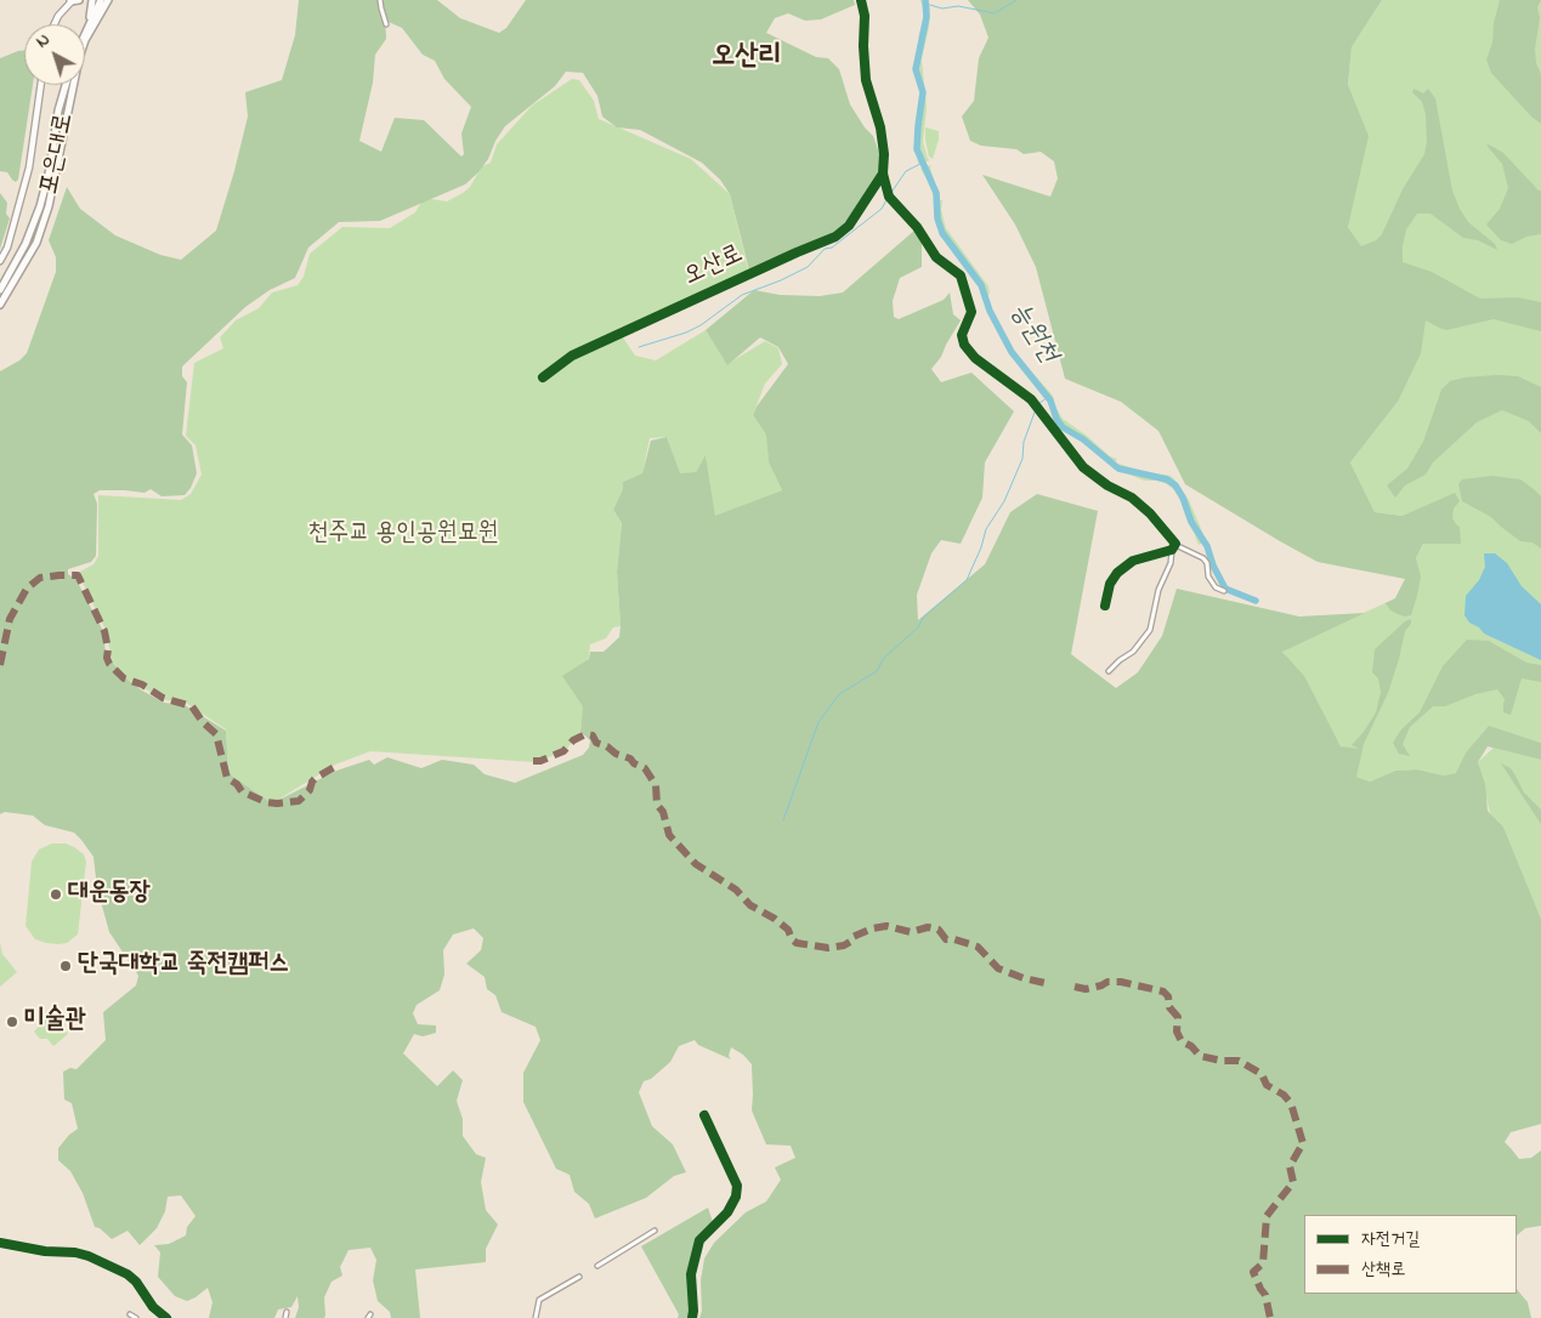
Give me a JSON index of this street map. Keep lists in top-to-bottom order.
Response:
{
  "streets": {
    "highway": ["포은대로"],
    "street": ["오산로"]
  },
  "districts": ["오산리"],
  "water": ["능원천"],
  "parks": ["천주교 용인공원묘원"],
  "places": ["대운동장", "단국대학교 죽전캠퍼스", "미술관"],
  "legend": ["자전거길", "산책로"],
  "north": "top left"
}
